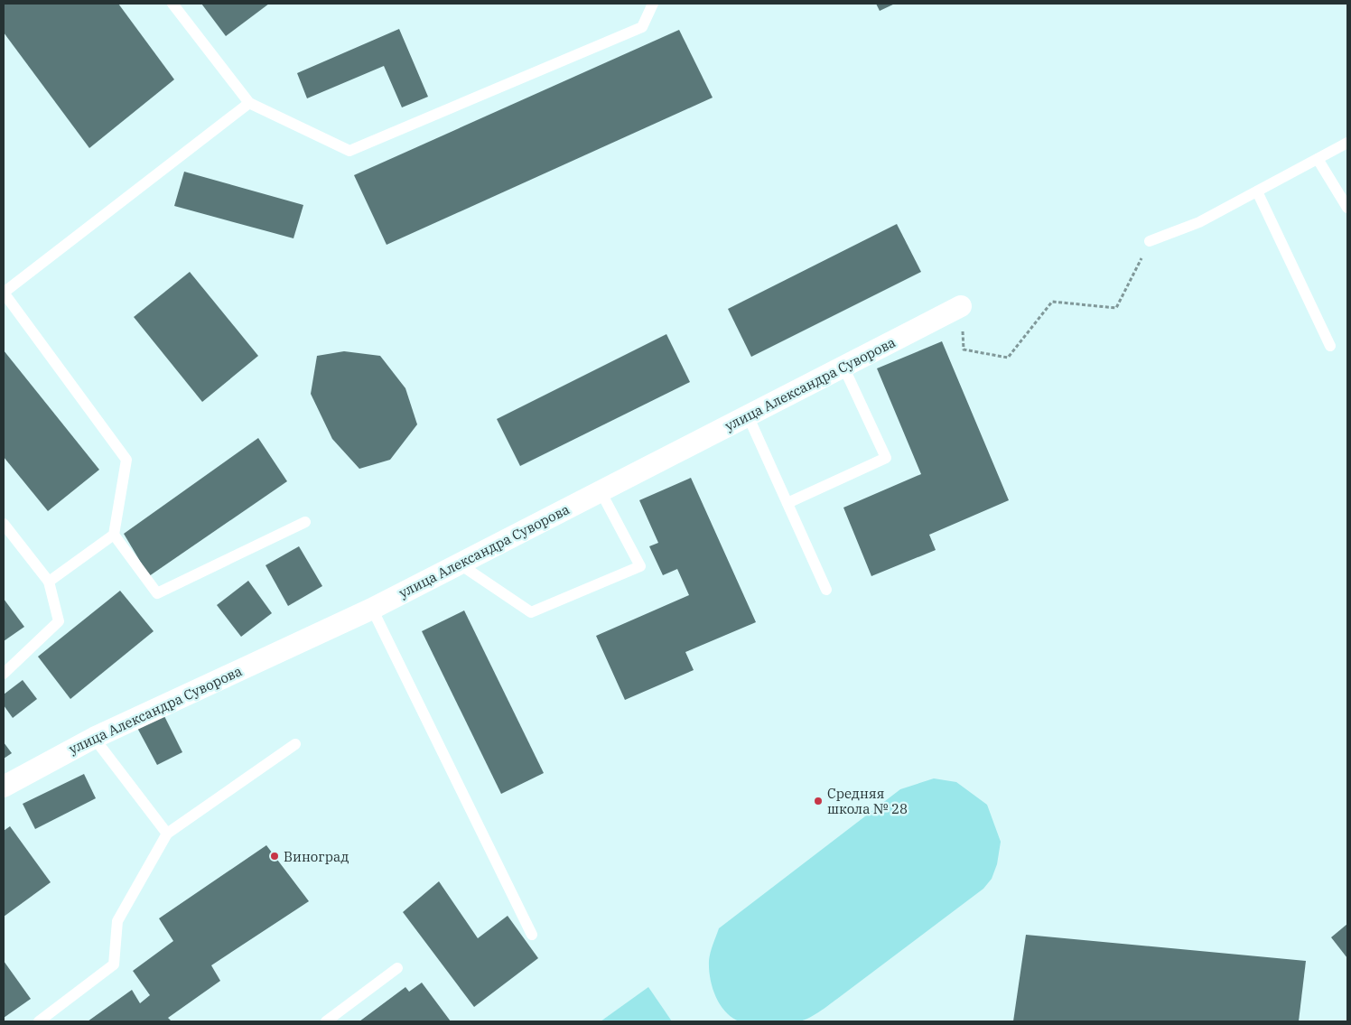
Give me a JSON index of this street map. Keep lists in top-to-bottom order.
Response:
{
  "streets": {
    "street": ["улица Александра Суворова"]
  },
  "places": ["Средняя школа № 28", "Виноград"]
}
